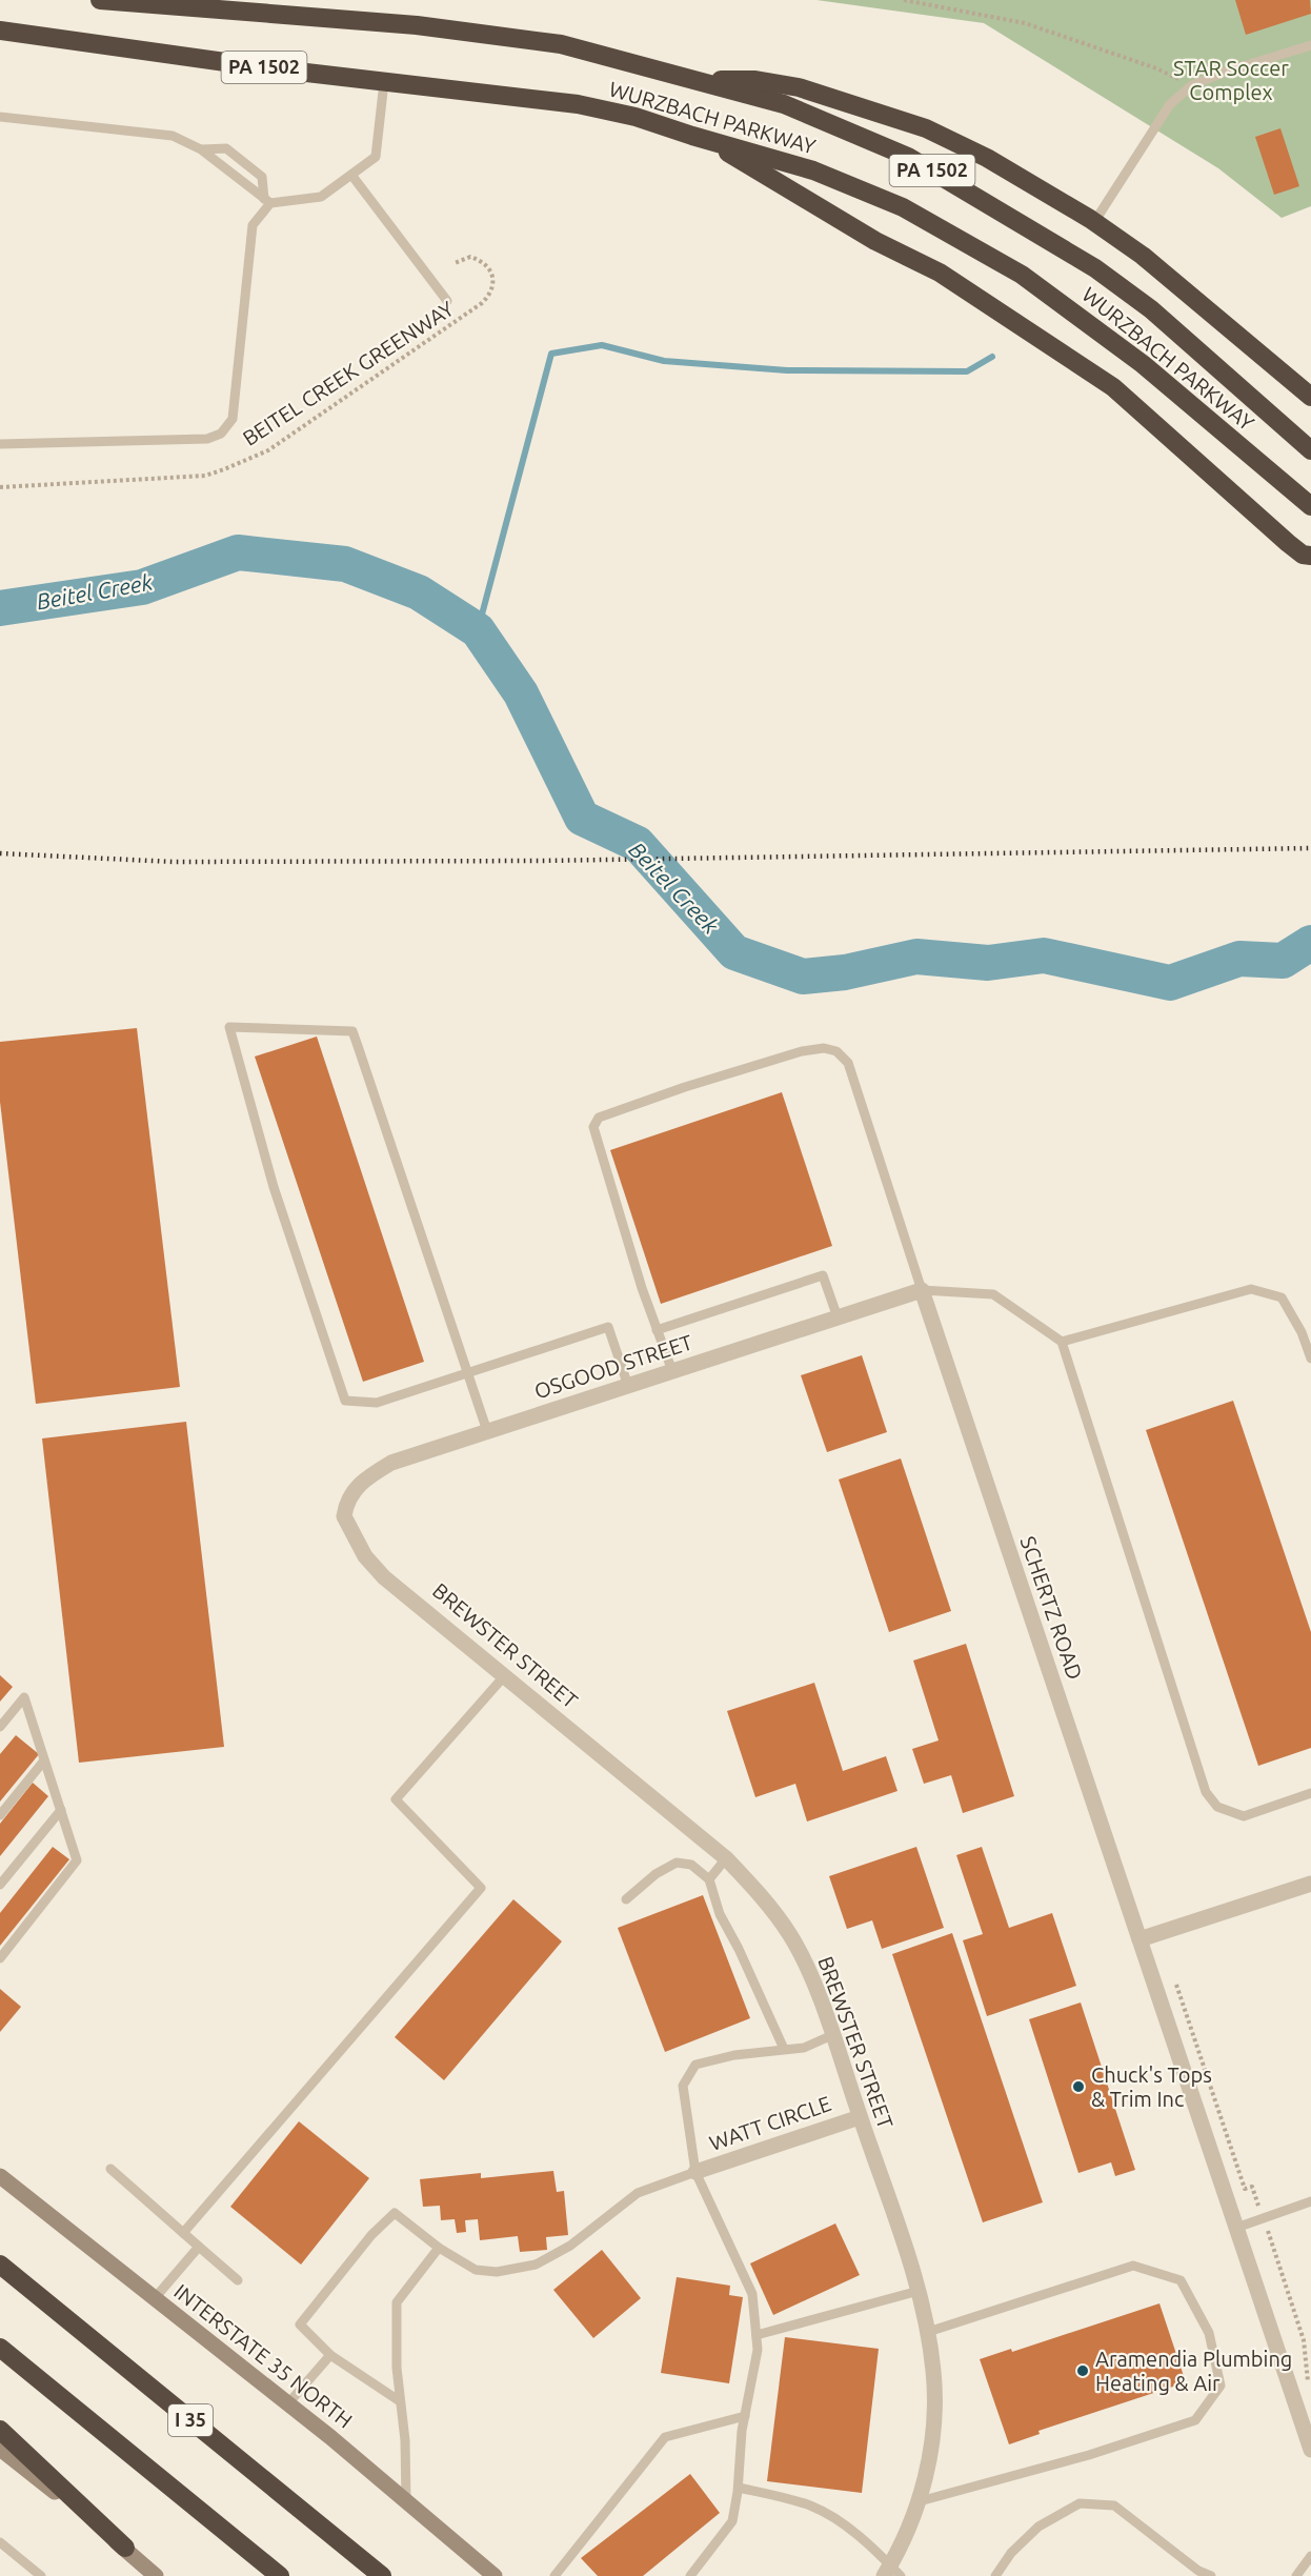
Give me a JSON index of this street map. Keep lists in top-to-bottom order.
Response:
{
  "streets": {
    "highway": ["PA 1502", "WURZBACH PARKWAY", "I 35"],
    "main road": ["INTERSTATE 35 NORTH"],
    "street": [
      "OSGOOD STREET",
      "SCHERTZ ROAD",
      "BREWSTER STREET",
      "WATT CIRCLE"
    ],
    "path": ["BEITEL CREEK GREENWAY"]
  },
  "crossings": [
    ["OSGOOD STREET", "SCHERTZ ROAD"],
    ["OSGOOD STREET", "BREWSTER STREET"],
    ["BREWSTER STREET", "WATT CIRCLE"]
  ],
  "water": ["Beitel Creek"],
  "parks": ["STAR Soccer Complex"],
  "places": ["Chuck's Tops & Trim Inc", "Aramendia Plumbing Heating & Air"]
}
